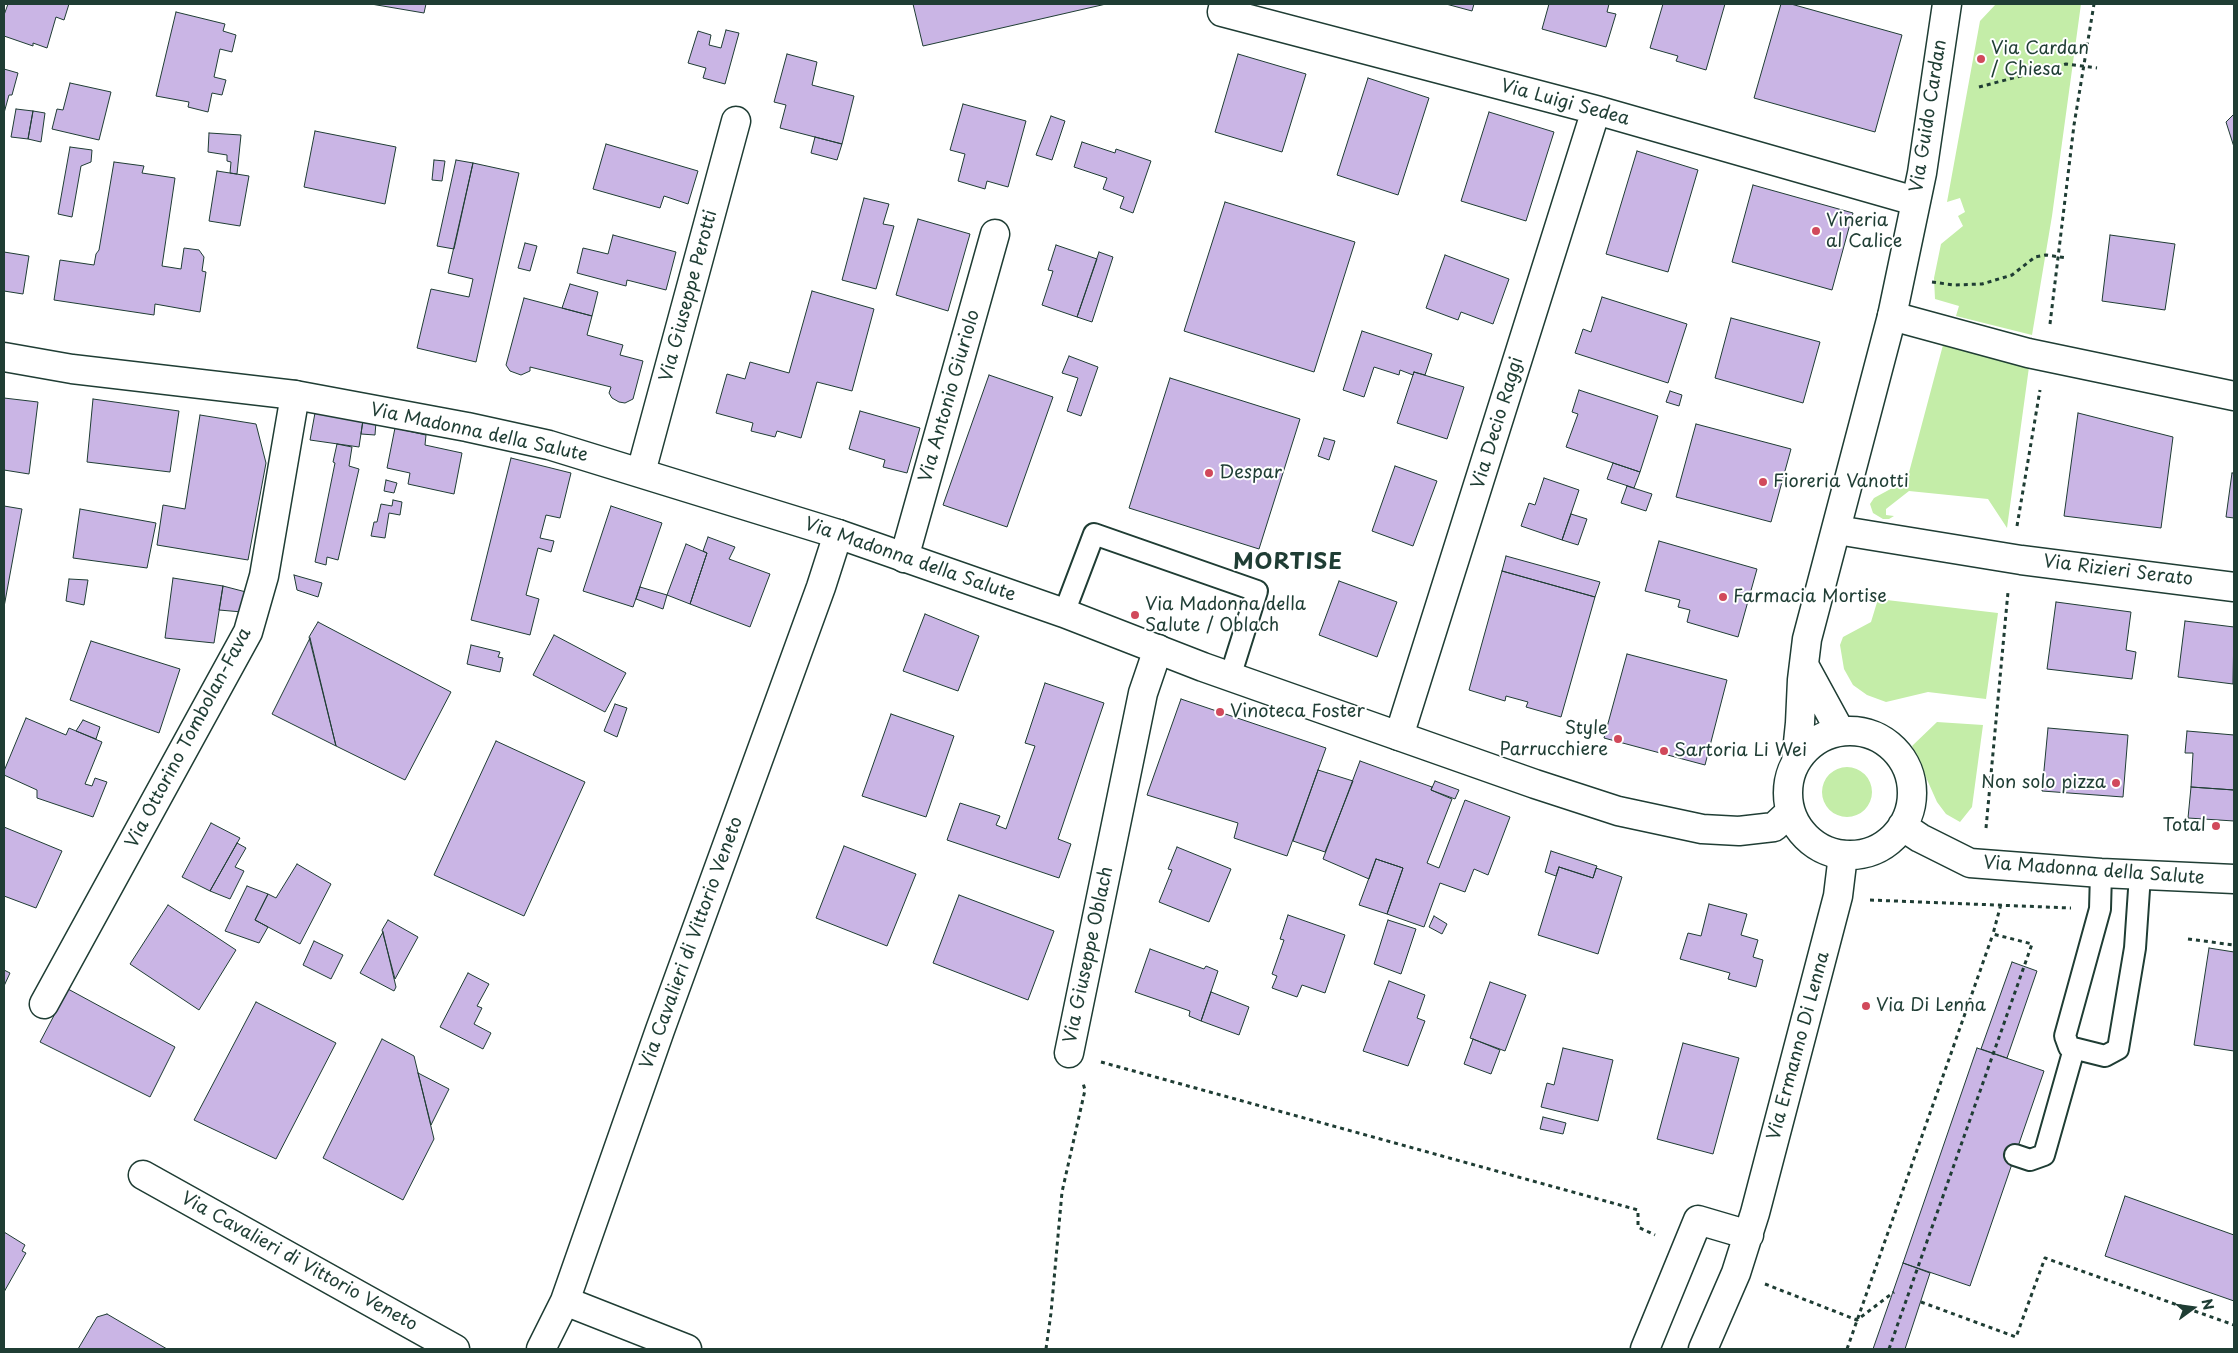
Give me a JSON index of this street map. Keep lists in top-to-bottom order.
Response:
{
  "streets": {
    "street": [
      "Via Luigi Sedea",
      "Via Guido Cardan",
      "Via Giuseppe Perotti",
      "Via Antonio Giuriolo",
      "Via Decio Raggi",
      "Via Madonna della Salute",
      "Via Rizieri Serato",
      "Via Ottorino Tombolan-Fava",
      "Via Cavalieri di Vittorio Veneto",
      "Via Giuseppe Oblach",
      "Via Ermanno Di Lenna"
    ]
  },
  "crossings": [
    ["Via Luigi Sedea", "Via Guido Cardan"],
    ["Via Luigi Sedea", "Via Decio Raggi"],
    ["Via Guido Cardan", "Via Madonna della Salute"],
    ["Via Guido Cardan", "Via Rizieri Serato"],
    ["Via Guido Cardan", "Via Ermanno Di Lenna"],
    ["Via Giuseppe Perotti", "Via Madonna della Salute"],
    ["Via Antonio Giuriolo", "Via Madonna della Salute"],
    ["Via Decio Raggi", "Via Madonna della Salute"],
    ["Via Madonna della Salute", "Via Ottorino Tombolan-Fava"],
    ["Via Madonna della Salute", "Via Cavalieri di Vittorio Veneto"],
    ["Via Madonna della Salute", "Via Giuseppe Oblach"],
    ["Via Madonna della Salute", "Via Ermanno Di Lenna"]
  ],
  "districts": ["MORTISE"],
  "places": [
    "Via Cardan / Chiesa",
    "Vineria al Calice",
    "Despar",
    "Fioreria Vanotti",
    "Farmacia Mortise",
    "Via Madonna della Salute / Oblach",
    "Vinoteca Foster",
    "Style Parrucchiere",
    "Sartoria Li Wei",
    "Non solo pizza",
    "Total",
    "Via Di Lenna"
  ],
  "north": "right"
}
